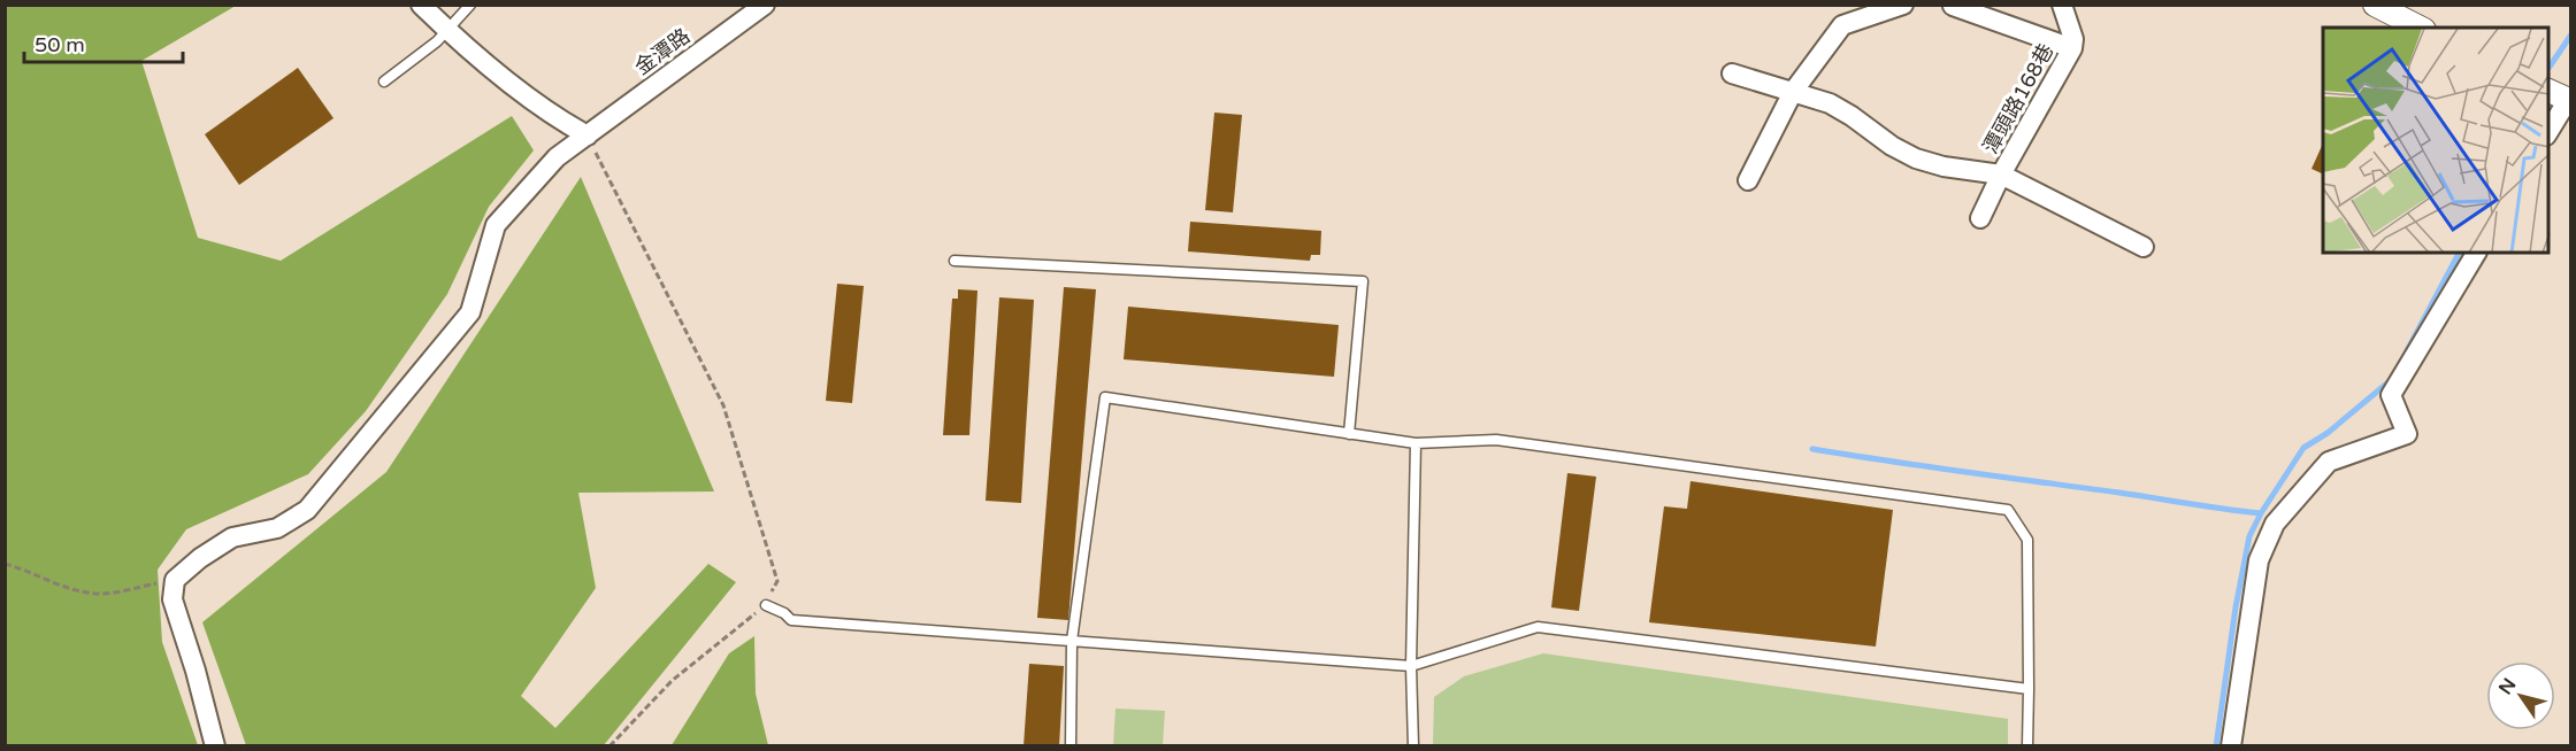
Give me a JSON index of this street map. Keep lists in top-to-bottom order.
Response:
{
  "streets": {
    "street": ["金潭路", "潭頭路168巷"]
  },
  "scale_bar": "50 m",
  "north": "top left"
}
